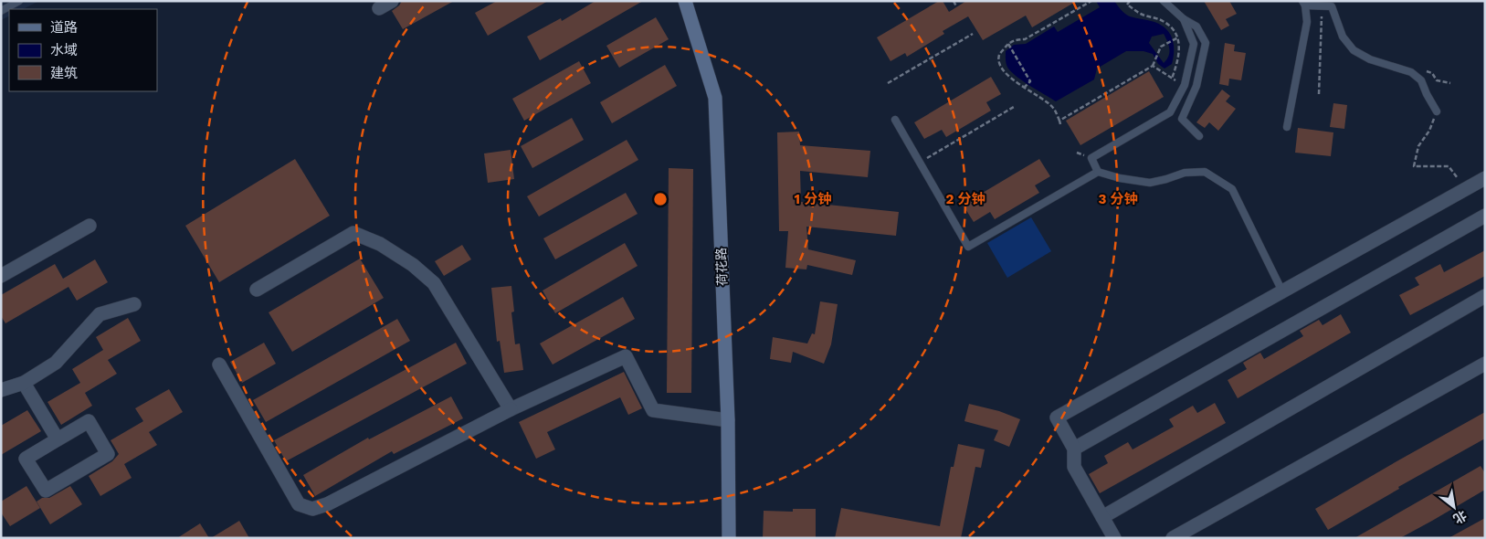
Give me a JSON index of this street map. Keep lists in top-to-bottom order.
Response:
{
  "streets": {
    "street": ["荷花路"]
  },
  "legend": ["道路", "水域", "建筑"],
  "north": "bottom right",
  "rings": ["1 分钟", "2 分钟", "3 分钟"]
}
